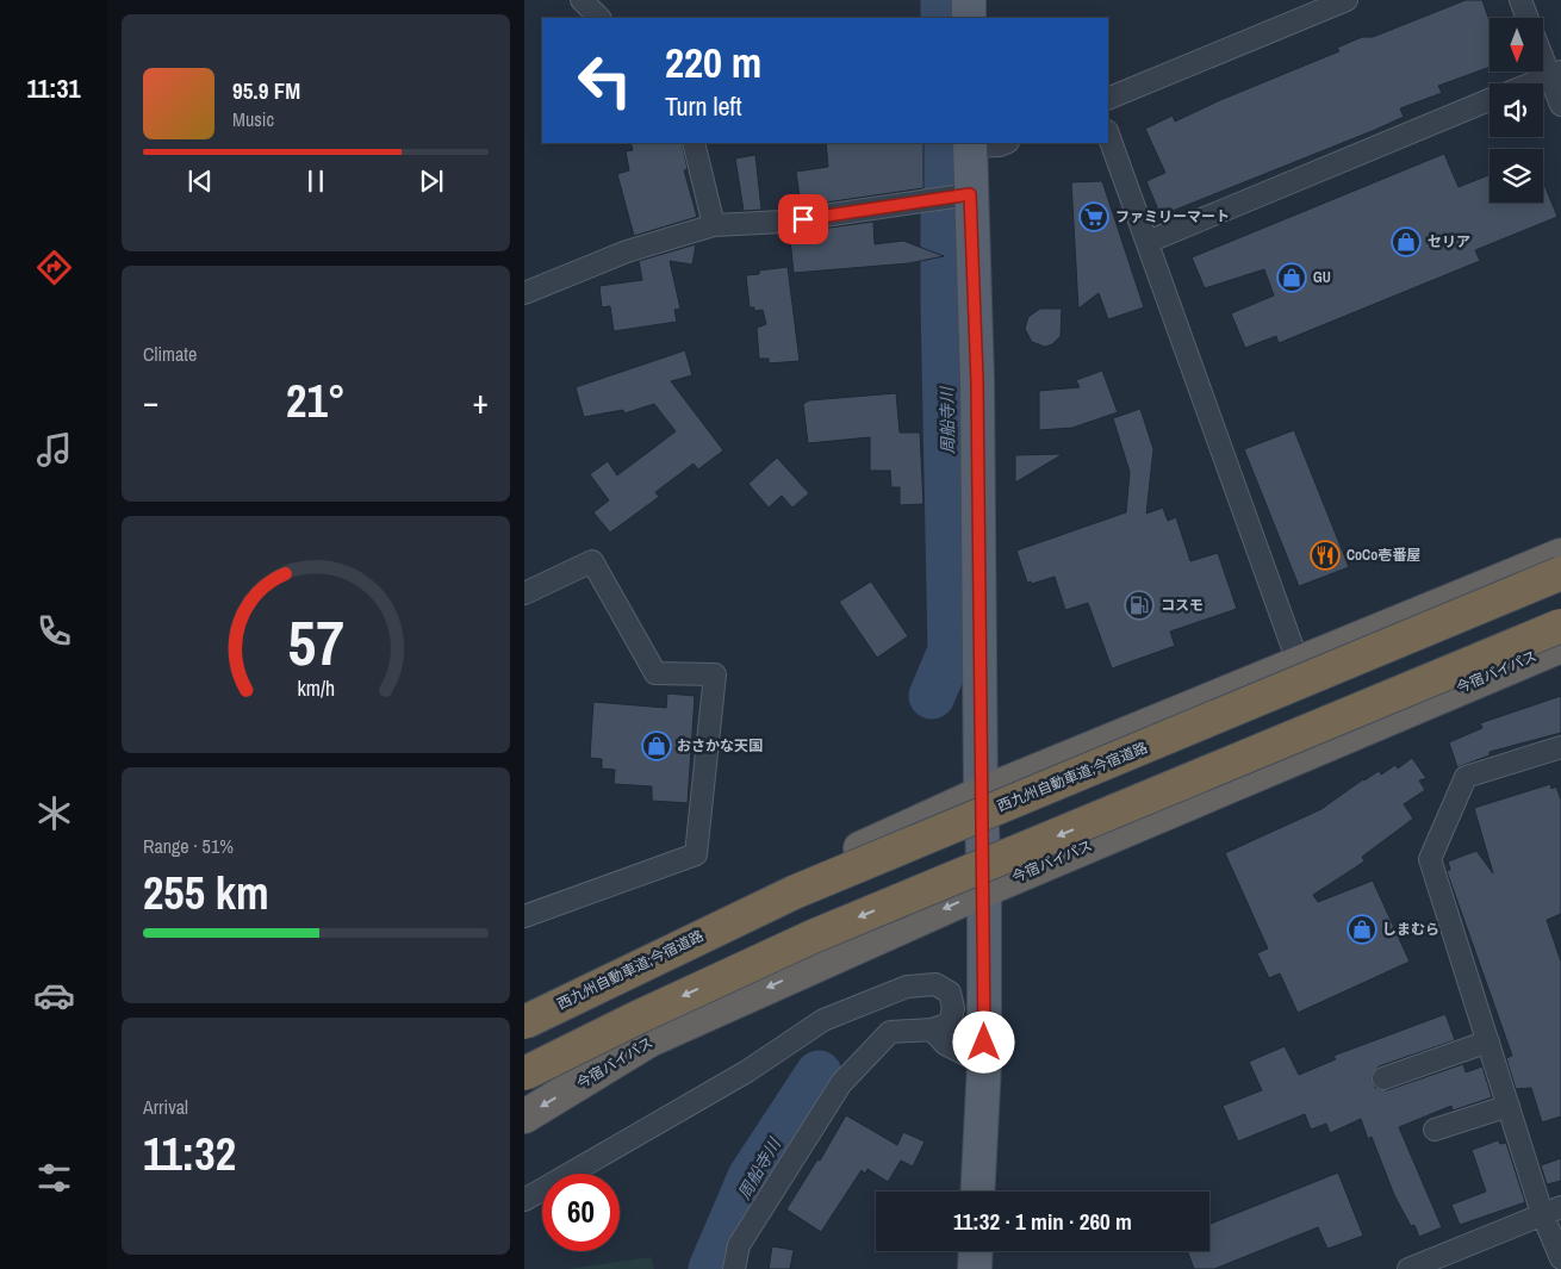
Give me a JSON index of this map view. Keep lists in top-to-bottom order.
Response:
{
  "streets": {
    "highway": ["今宿バイパス", "西九州自動車道;今宿道路"]
  },
  "water": ["周船寺川"],
  "places": {
    "supermarket": ["ファミリーマート"],
    "shop": [
      "セリア",
      "GU",
      "おさかな天国",
      "しまむら"
    ],
    "restaurant": ["CoCo壱番屋"],
    "fuel station": ["コスモ"]
  },
  "north": "bottom",
  "page": {
    "tabs": "11:31",
    "turn": ["220 m", "Turn left"],
    "song": ["95.9 FM", "Music"],
    "tile": [
      "Climate",
      ["Range · 51%", "255 km"],
      ["Arrival", "11:32"]
    ],
    "heat": ["−", "21°", "+"],
    "limit": "60",
    "trip": "11:32 · 1 min · 260 m",
    "gauge": ["57", "km/h"]
  }
}
